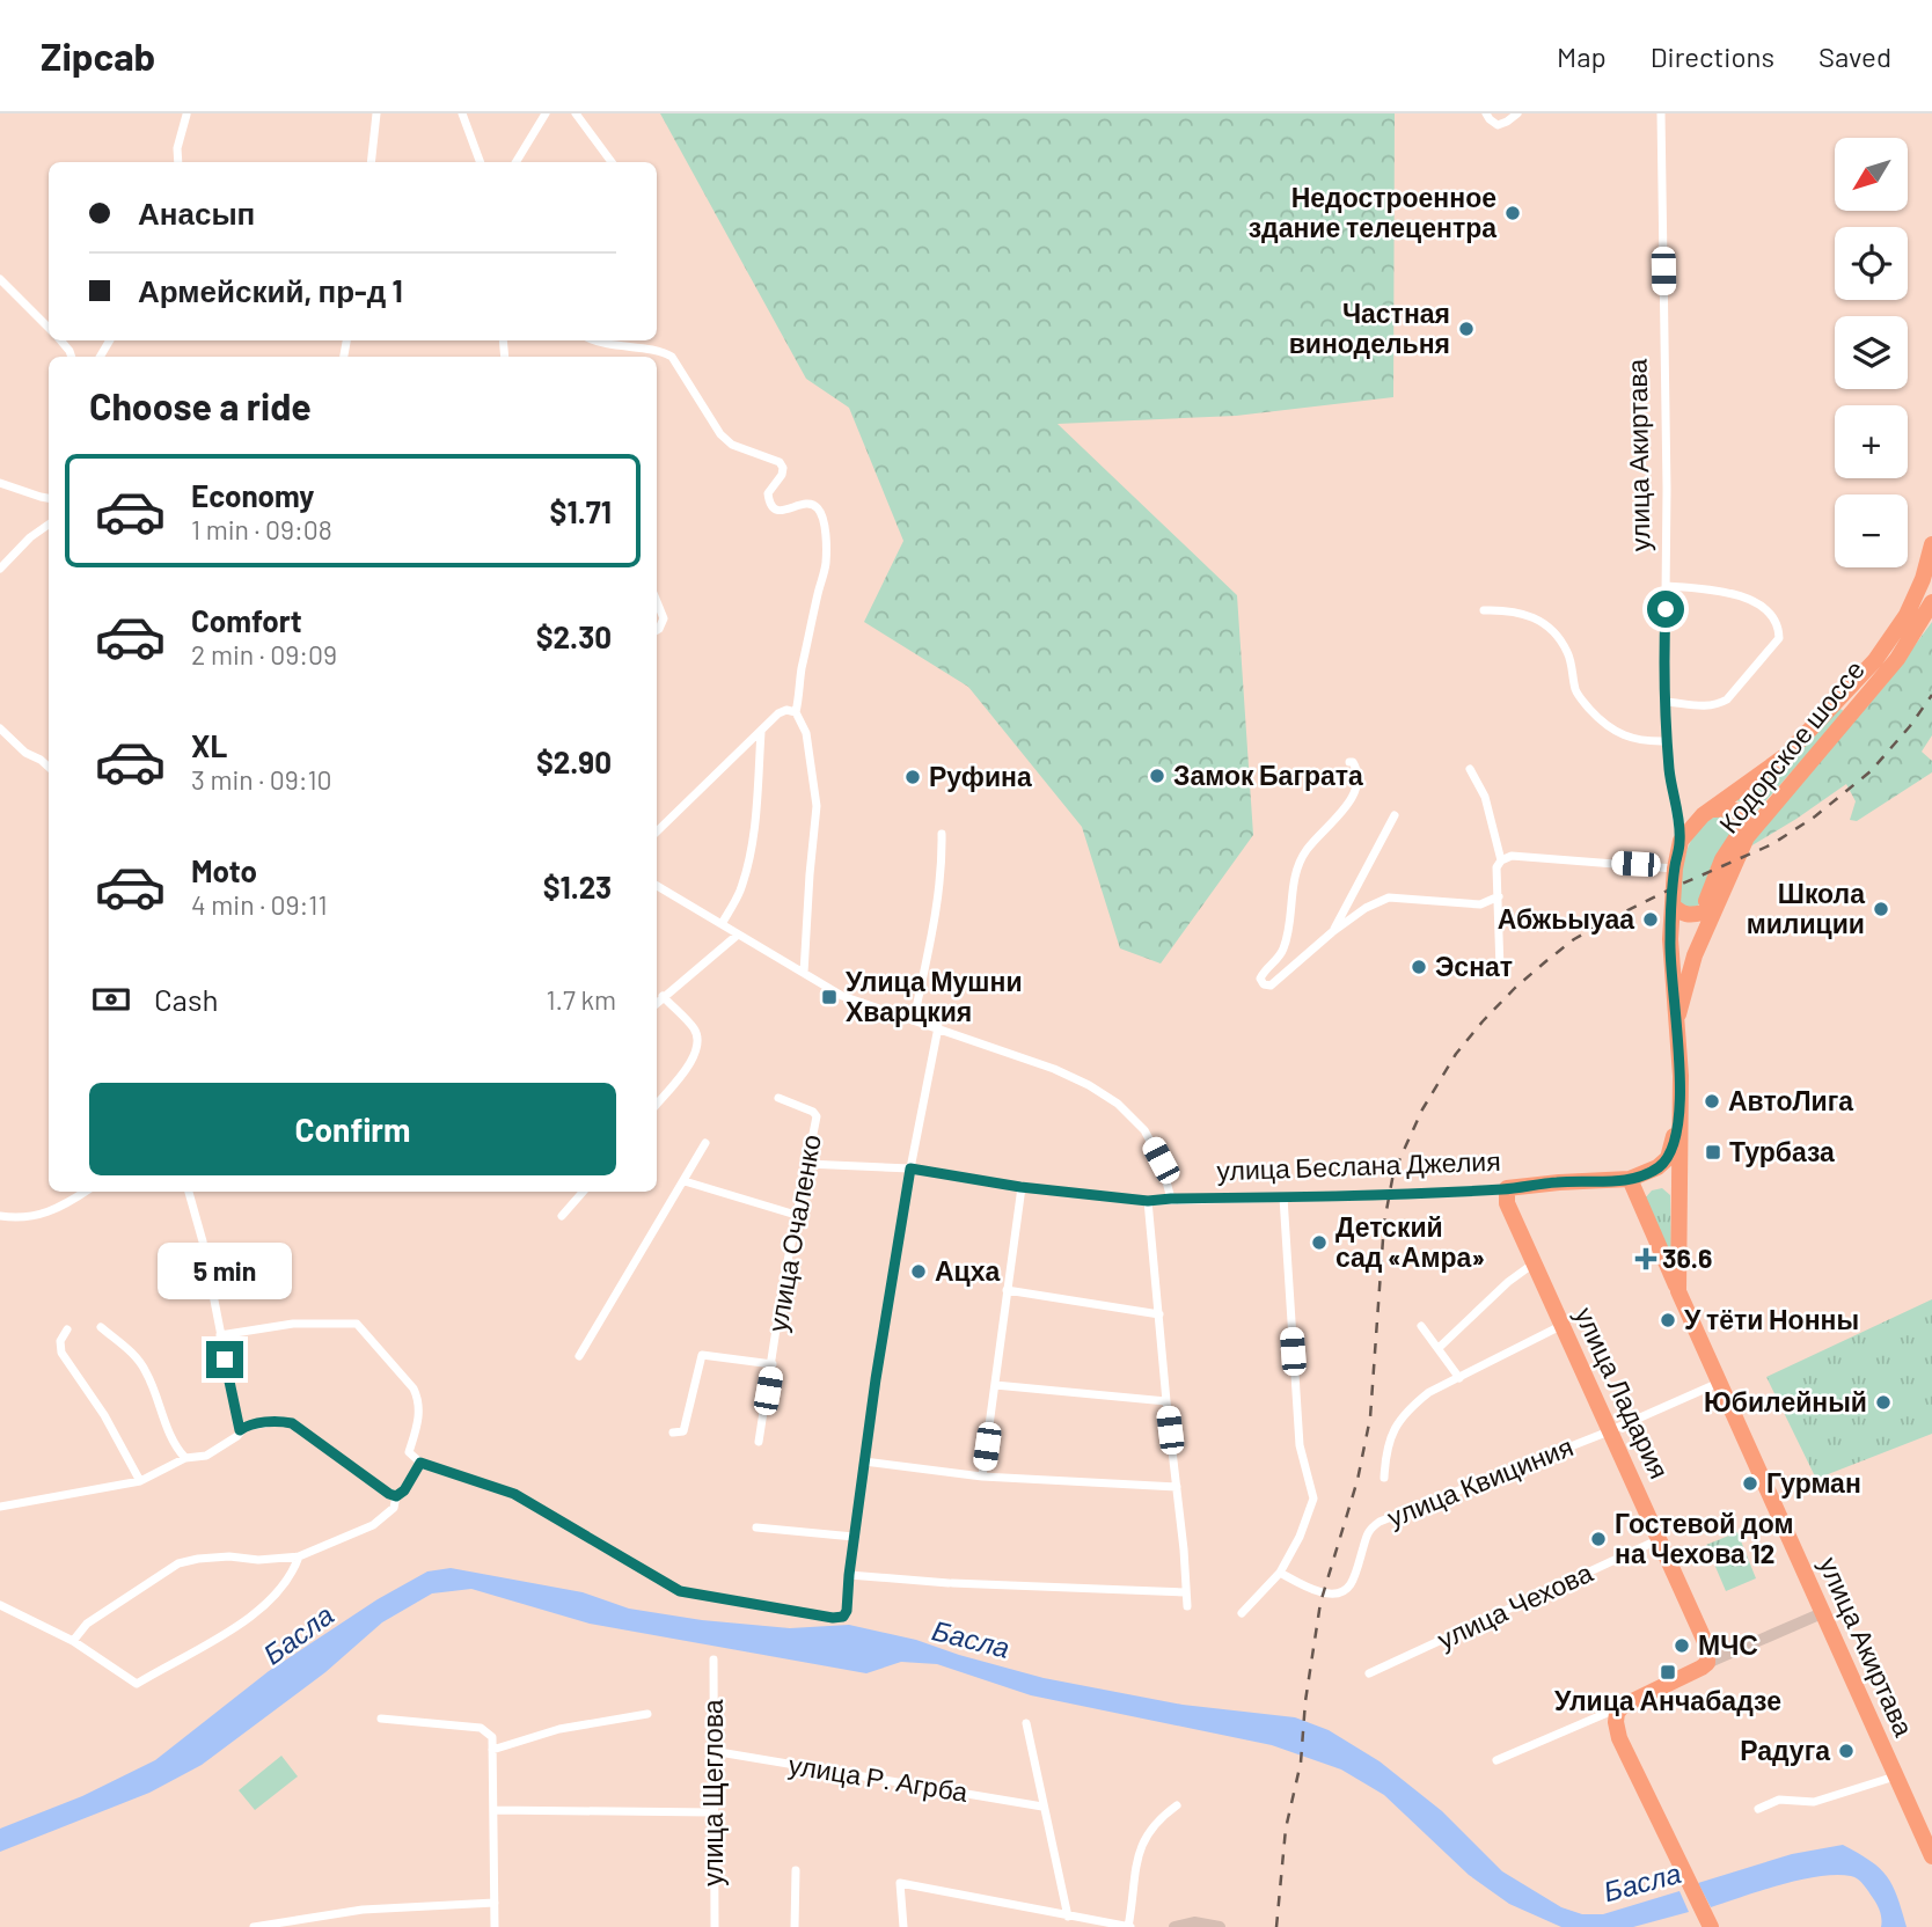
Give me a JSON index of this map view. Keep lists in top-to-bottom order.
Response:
{
  "streets": {
    "highway": [
      "улица Акиртава",
      "Кодорское шоссе",
      "улица Беслана Джелия",
      "улица Ладария"
    ],
    "street": [
      "улица Очаленко",
      "улица Квициния",
      "улица Чехова",
      "улица Р. Агрба",
      "улица Щеглова"
    ]
  },
  "crossings": [
    ["улица Акиртава", "Кодорское шоссе"],
    ["улица Акиртава", "улица Беслана Джелия"],
    ["улица Акиртава", "улица Квициния"],
    ["улица Беслана Джелия", "улица Очаленко"],
    ["улица Беслана Джелия", "улица Ладария"],
    ["улица Ладария", "улица Квициния"],
    ["улица Ладария", "улица Чехова"],
    ["улица Р. Агрба", "улица Щеглова"]
  ],
  "water": ["Басла"],
  "places": {
    "other": [
      "Недостроенное здание телецентра",
      "Частная винодельня",
      "Замок Баграта",
      "Руфина",
      "Школа милиции",
      "Абжьыуаа",
      "Эснат",
      "АвтоЛига",
      "Детский сад «Амра»",
      "Ацха",
      "У тёти Нонны",
      "Юбилейный",
      "Гурман",
      "Гостевой дом на Чехова 12",
      "МЧС",
      "Радуга"
    ],
    "transit": ["Улица Мушни Хварцкия", "Турбаза", "Улица Анчабадзе"],
    "health": ["36.6"]
  },
  "north": "bottom left",
  "page": {
    "header": "Zipcab",
    "nav": ["Map", "Directions", "Saved"],
    "map_buttons": ["+", "−"],
    "banner": ["Анасып", "Армейский, пр-д 1"],
    "heading": "Choose a ride",
    "list": [
      {
        "name": "Economy",
        "note": "1 min · 09:08",
        "value": "$1.71"
      },
      {
        "name": "Comfort",
        "note": "2 min · 09:09",
        "value": "$2.30"
      },
      {
        "name": "XL",
        "note": "3 min · 09:10",
        "value": "$2.90"
      },
      {
        "name": "Moto",
        "note": "4 min · 09:11",
        "value": "$1.23"
      }
    ],
    "pay": ["Cash", "1.7 km"],
    "buttons": "Confirm",
    "bubble": "5 min"
  }
}
